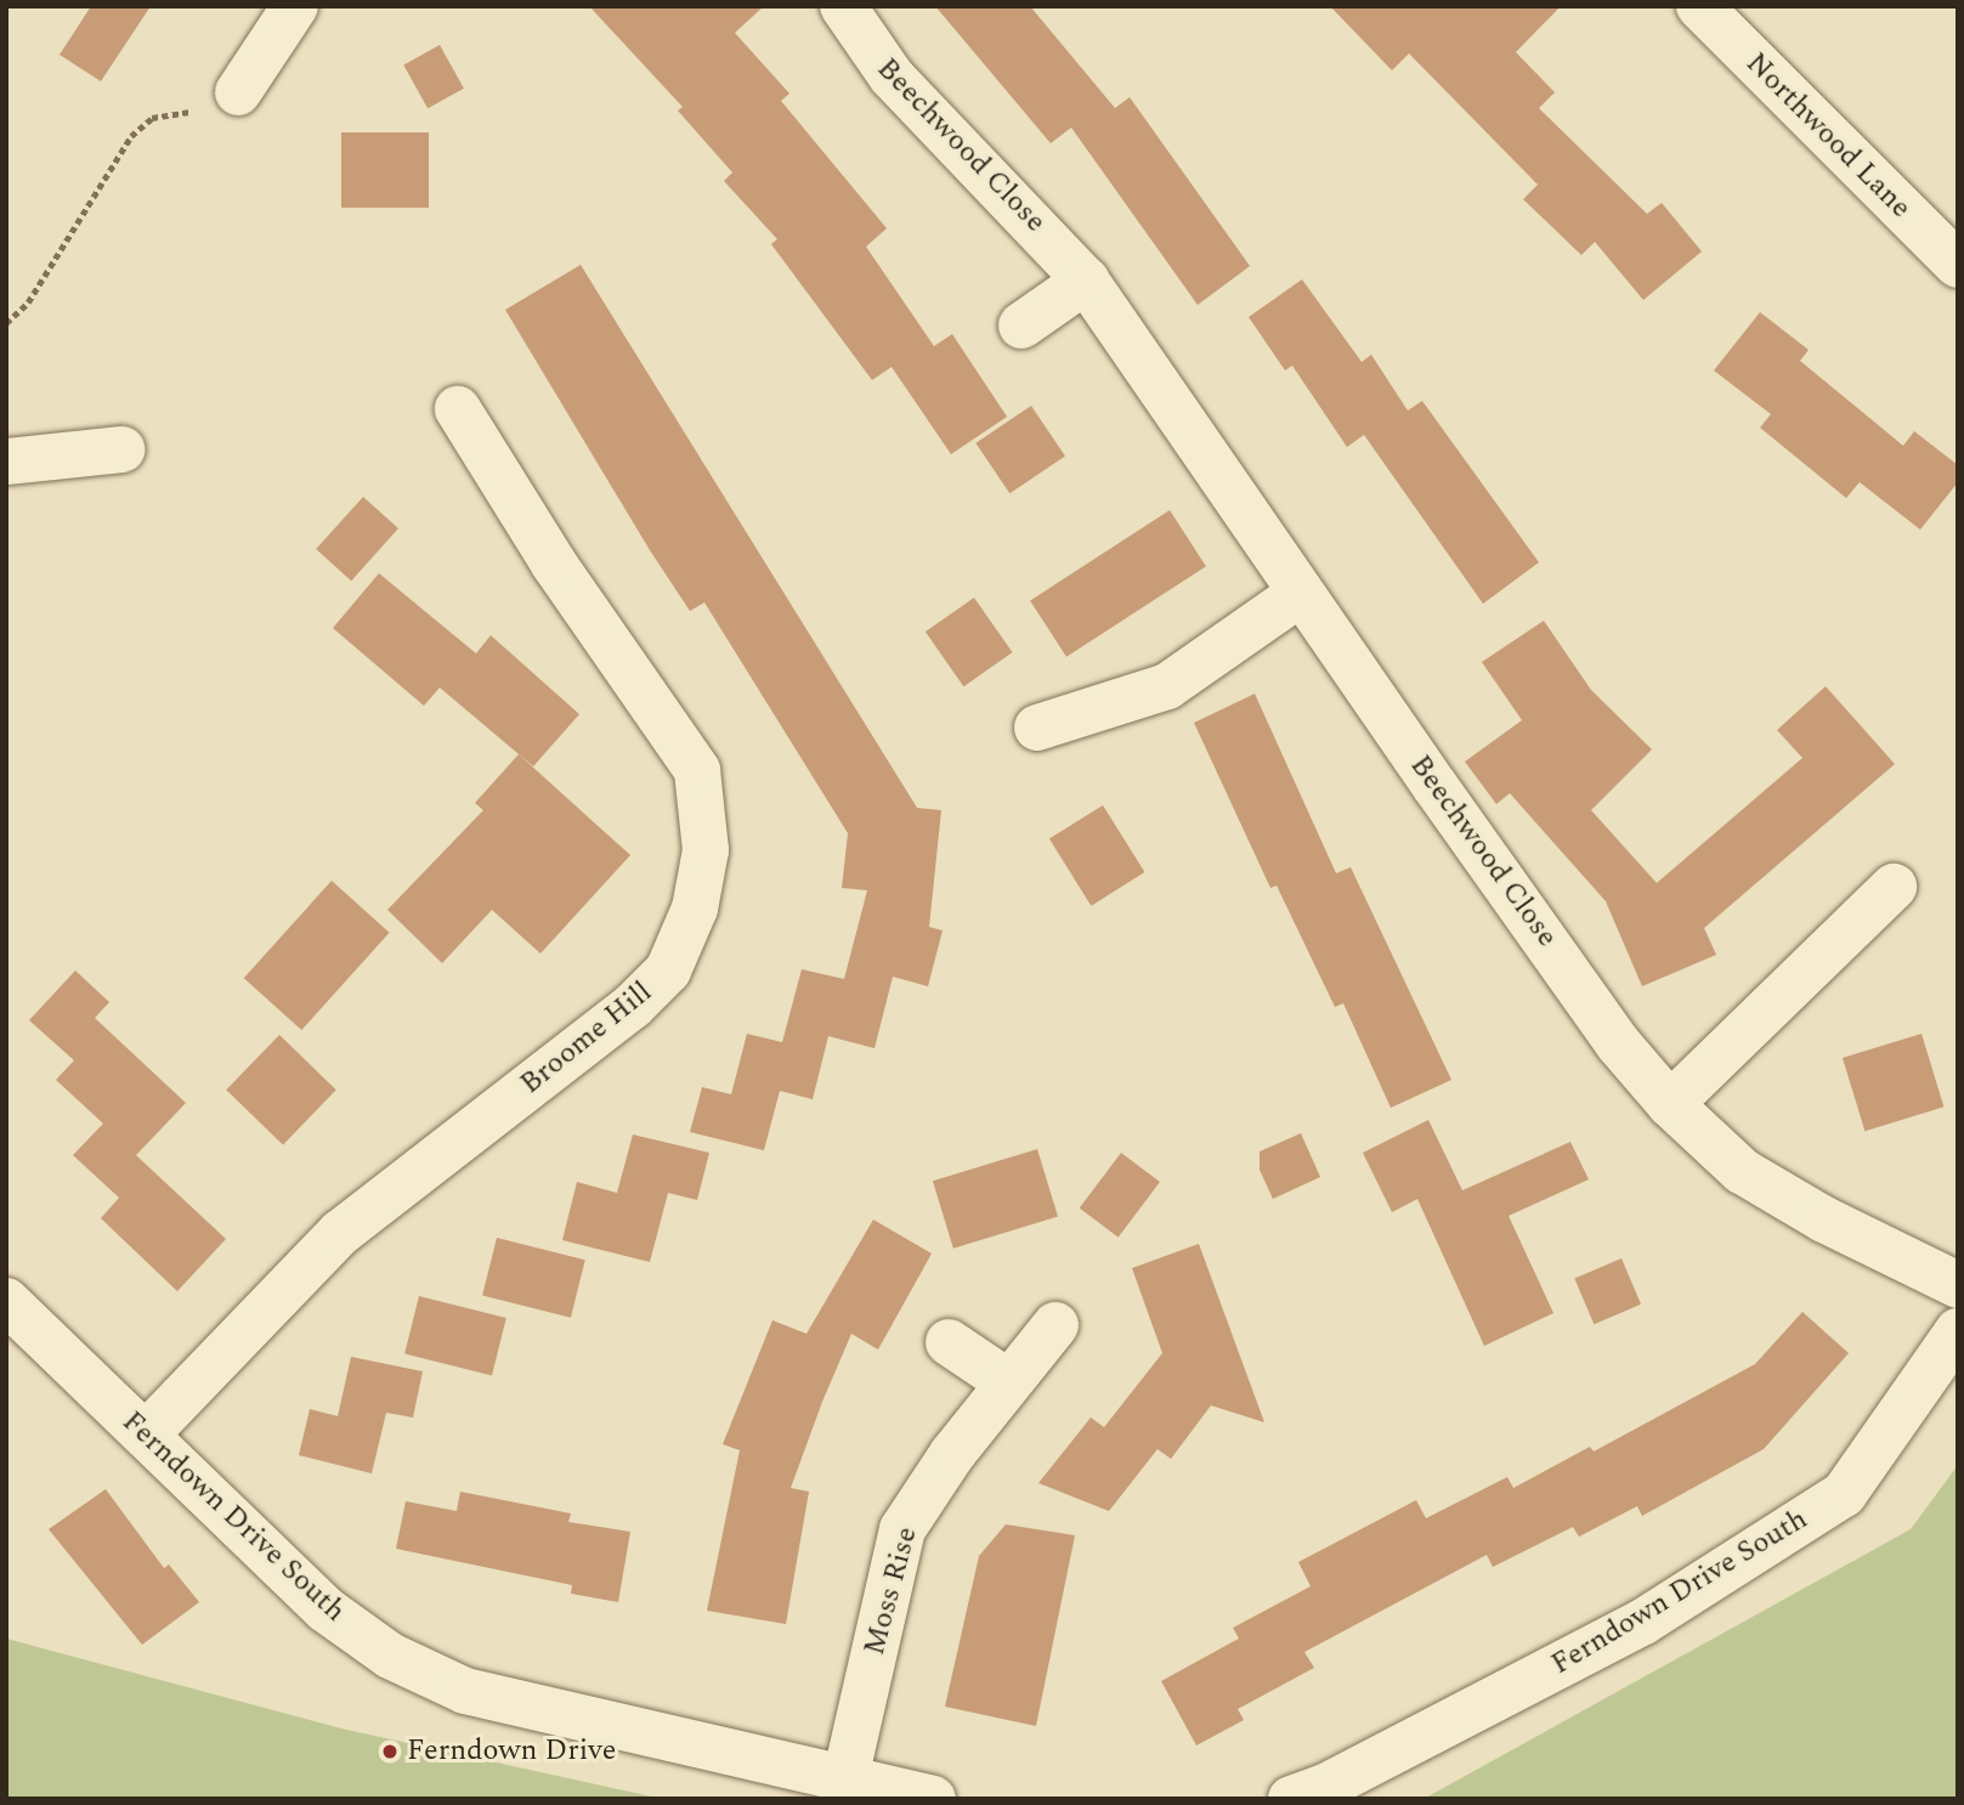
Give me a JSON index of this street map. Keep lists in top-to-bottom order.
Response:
{
  "streets": {
    "street": [
      "Northwood Lane",
      "Beechwood Close",
      "Broome Hill",
      "Ferndown Drive South",
      "Moss Rise"
    ]
  },
  "crossings": [
    ["Broome Hill", "Ferndown Drive South"],
    ["Ferndown Drive South", "Moss Rise"]
  ],
  "places": ["Ferndown Drive"]
}
